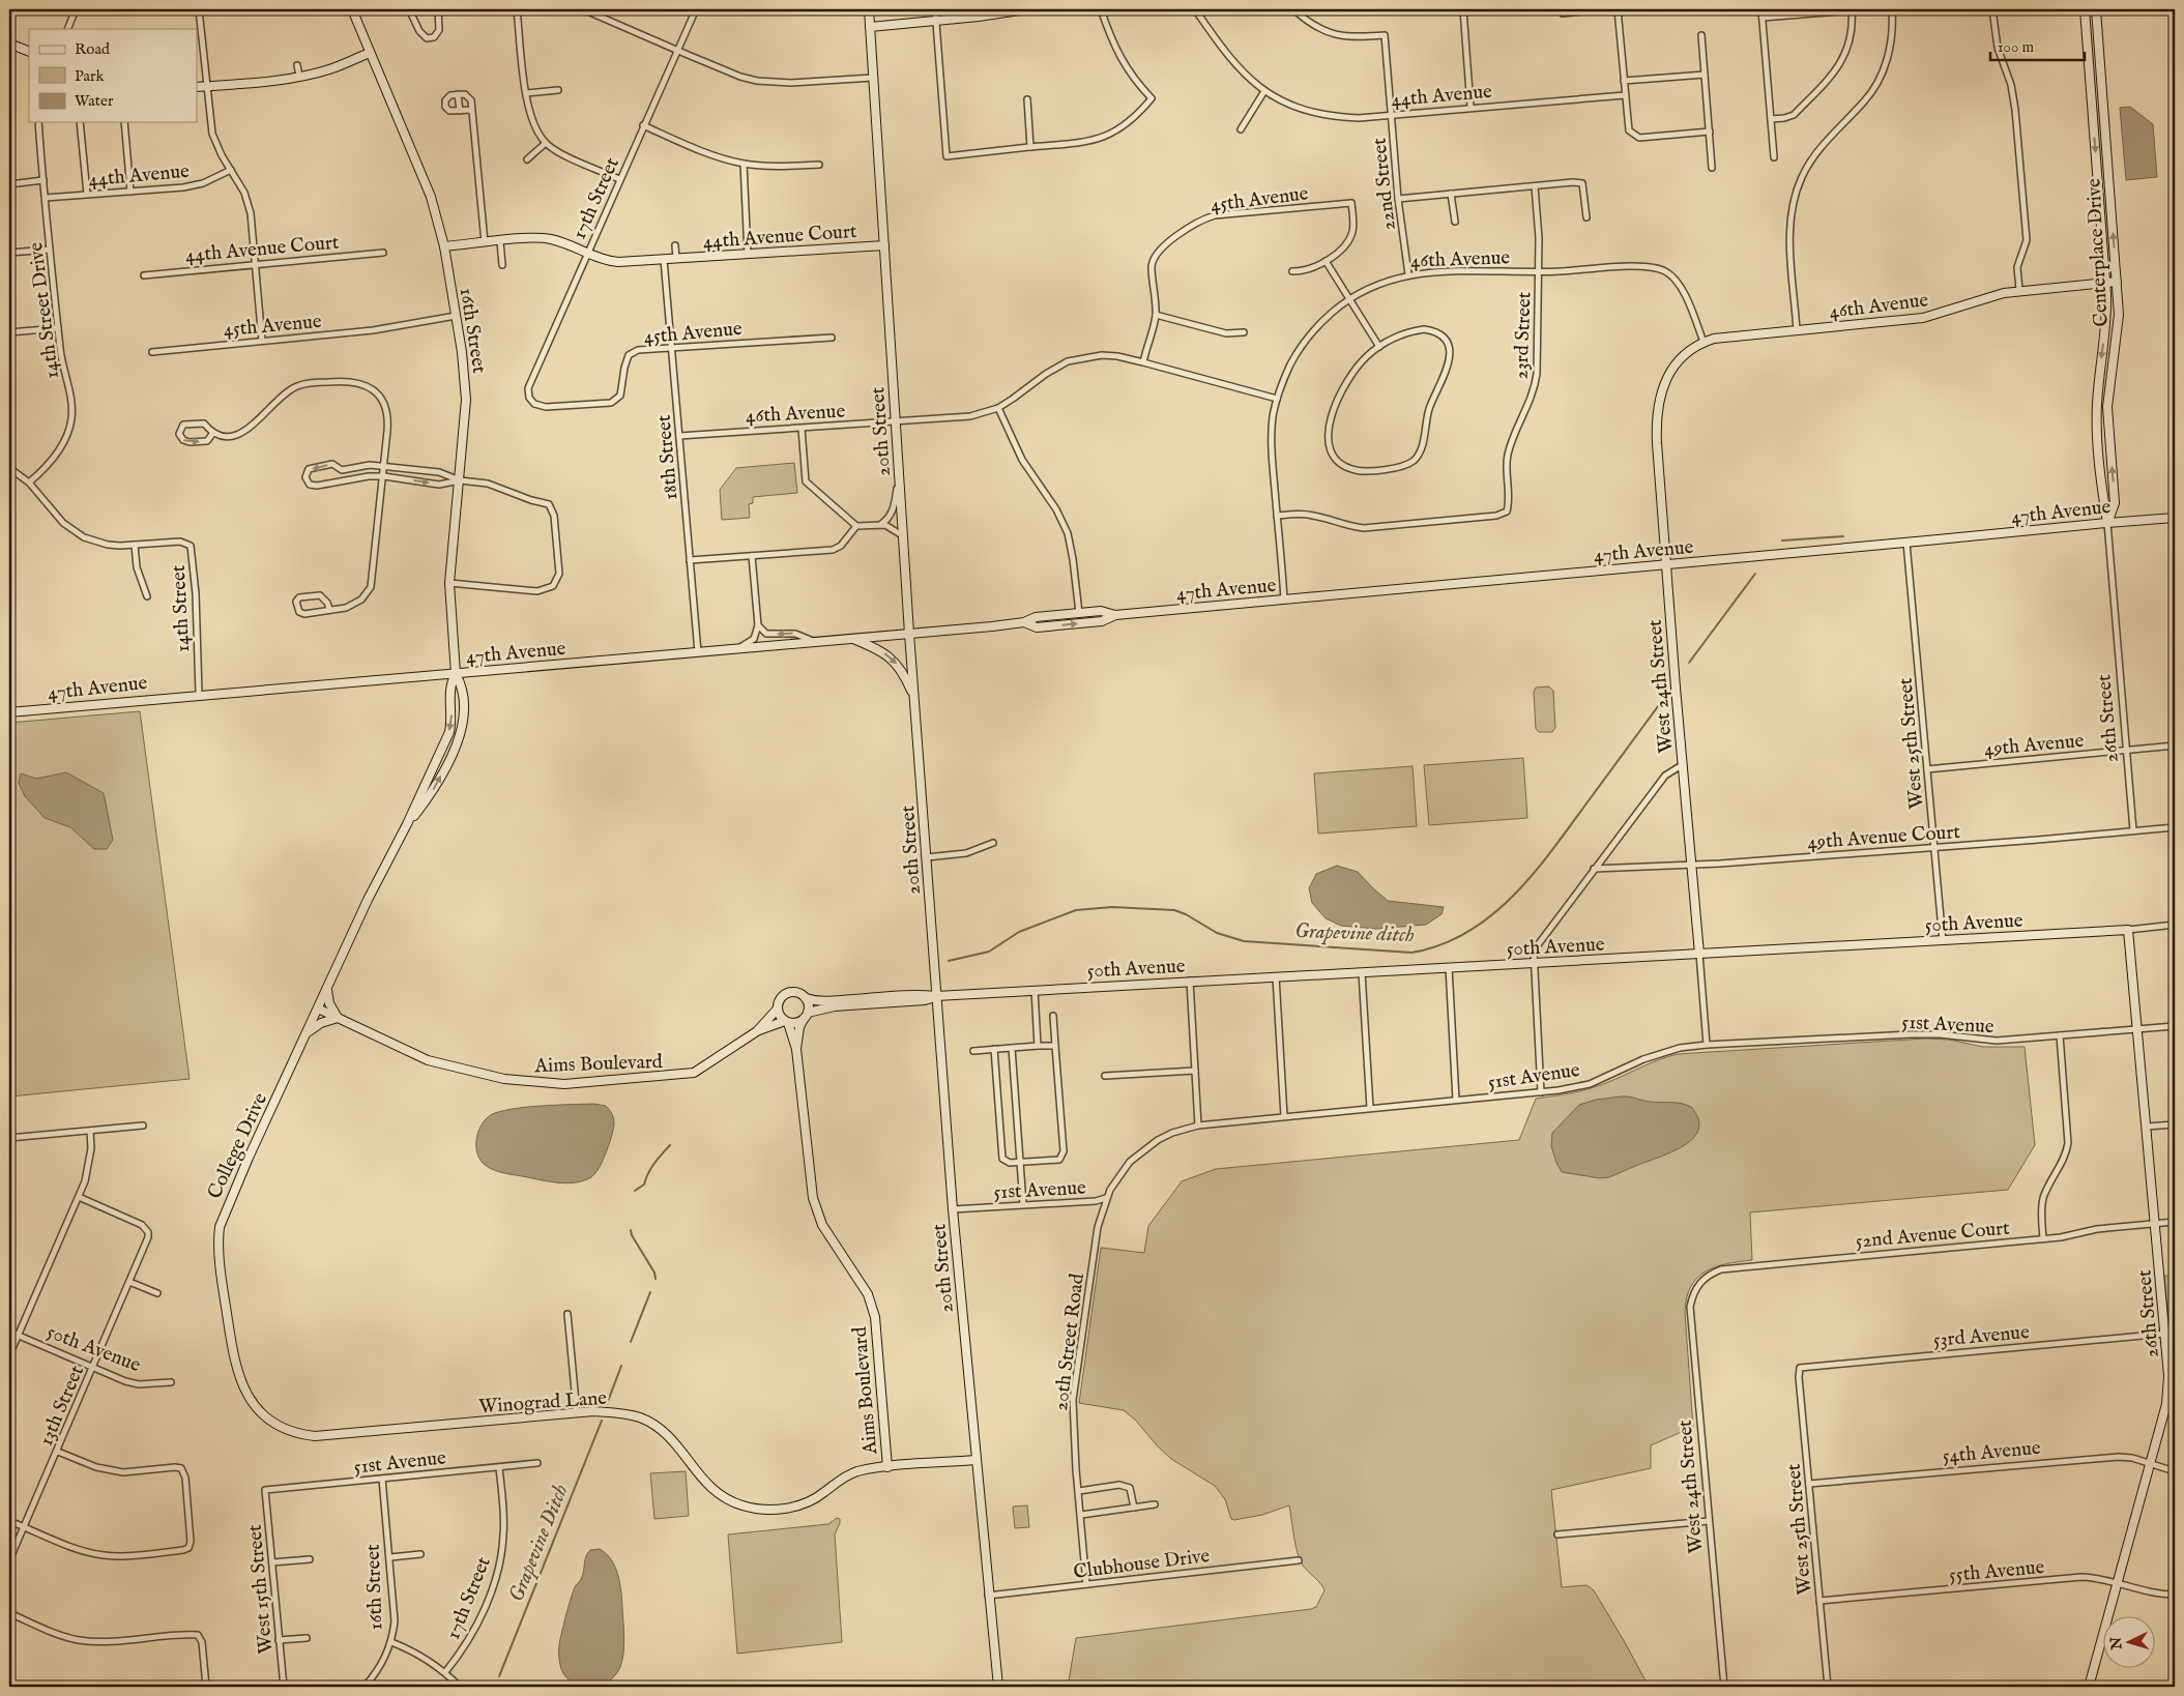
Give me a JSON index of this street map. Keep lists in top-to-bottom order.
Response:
{
  "streets": {
    "street": [
      "44th Avenue",
      "22nd Street",
      "17th Street",
      "45th Avenue",
      "44th Avenue Court",
      "Centerplace Drive",
      "46th Avenue",
      "14th Street Drive",
      "16th Street",
      "23rd Street",
      "20th Street",
      "18th Street",
      "47th Avenue",
      "14th Street",
      "West 24th Street",
      "26th Street",
      "West 25th Street",
      "49th Avenue",
      "49th Avenue Court",
      "50th Avenue",
      "51st Avenue",
      "Aims Boulevard",
      "College Drive",
      "52nd Avenue Court",
      "53rd Avenue",
      "20th Street Road",
      "Winograd Lane",
      "13th Street",
      "54th Avenue",
      "Clubhouse Drive",
      "55th Avenue",
      "West 15th Street"
    ]
  },
  "crossings": [
    ["44th Avenue", "22nd Street"],
    ["44th Avenue", "14th Street Drive"],
    ["22nd Street", "46th Avenue"],
    ["17th Street", "45th Avenue"],
    ["17th Street", "44th Avenue Court"],
    ["17th Street", "51st Avenue"],
    ["45th Avenue", "16th Street"],
    ["45th Avenue", "18th Street"],
    ["44th Avenue Court", "16th Street"],
    ["44th Avenue Court", "20th Street"],
    ["44th Avenue Court", "18th Street"],
    ["Centerplace Drive", "46th Avenue"],
    ["Centerplace Drive", "47th Avenue"],
    ["Centerplace Drive", "26th Street"],
    ["46th Avenue", "23rd Street"],
    ["46th Avenue", "20th Street"],
    ["46th Avenue", "18th Street"],
    ["46th Avenue", "West 24th Street"],
    ["14th Street Drive", "14th Street"],
    ["16th Street", "47th Avenue"],
    ["16th Street", "51st Avenue"],
    ["16th Street", "College Drive"],
    ["20th Street", "47th Avenue"],
    ["20th Street", "50th Avenue"],
    ["20th Street", "51st Avenue"],
    ["20th Street", "Clubhouse Drive"],
    ["18th Street", "47th Avenue"],
    ["47th Avenue", "14th Street"],
    ["47th Avenue", "West 24th Street"],
    ["47th Avenue", "West 25th Street"],
    ["47th Avenue", "College Drive"],
    ["West 24th Street", "49th Avenue Court"],
    ["West 24th Street", "50th Avenue"],
    ["West 24th Street", "51st Avenue"],
    ["West 24th Street", "52nd Avenue Court"],
    ["26th Street", "49th Avenue"],
    ["26th Street", "49th Avenue Court"],
    ["26th Street", "50th Avenue"],
    ["26th Street", "51st Avenue"],
    ["26th Street", "52nd Avenue Court"],
    ["26th Street", "53rd Avenue"],
    ["26th Street", "54th Avenue"],
    ["26th Street", "55th Avenue"],
    ["West 25th Street", "49th Avenue"],
    ["West 25th Street", "49th Avenue Court"],
    ["West 25th Street", "50th Avenue"],
    ["West 25th Street", "53rd Avenue"],
    ["West 25th Street", "54th Avenue"],
    ["West 25th Street", "55th Avenue"],
    ["50th Avenue", "Aims Boulevard"],
    ["50th Avenue", "13th Street"],
    ["51st Avenue", "20th Street Road"],
    ["51st Avenue", "West 15th Street"],
    ["Aims Boulevard", "College Drive"],
    ["Aims Boulevard", "Winograd Lane"],
    ["College Drive", "Winograd Lane"],
    ["20th Street Road", "Clubhouse Drive"]
  ],
  "water": ["Grapevine ditch", "Grapevine Ditch"],
  "legend": ["Road", "Park", "Water"],
  "scale_bar": "100 m",
  "north": "left"
}
